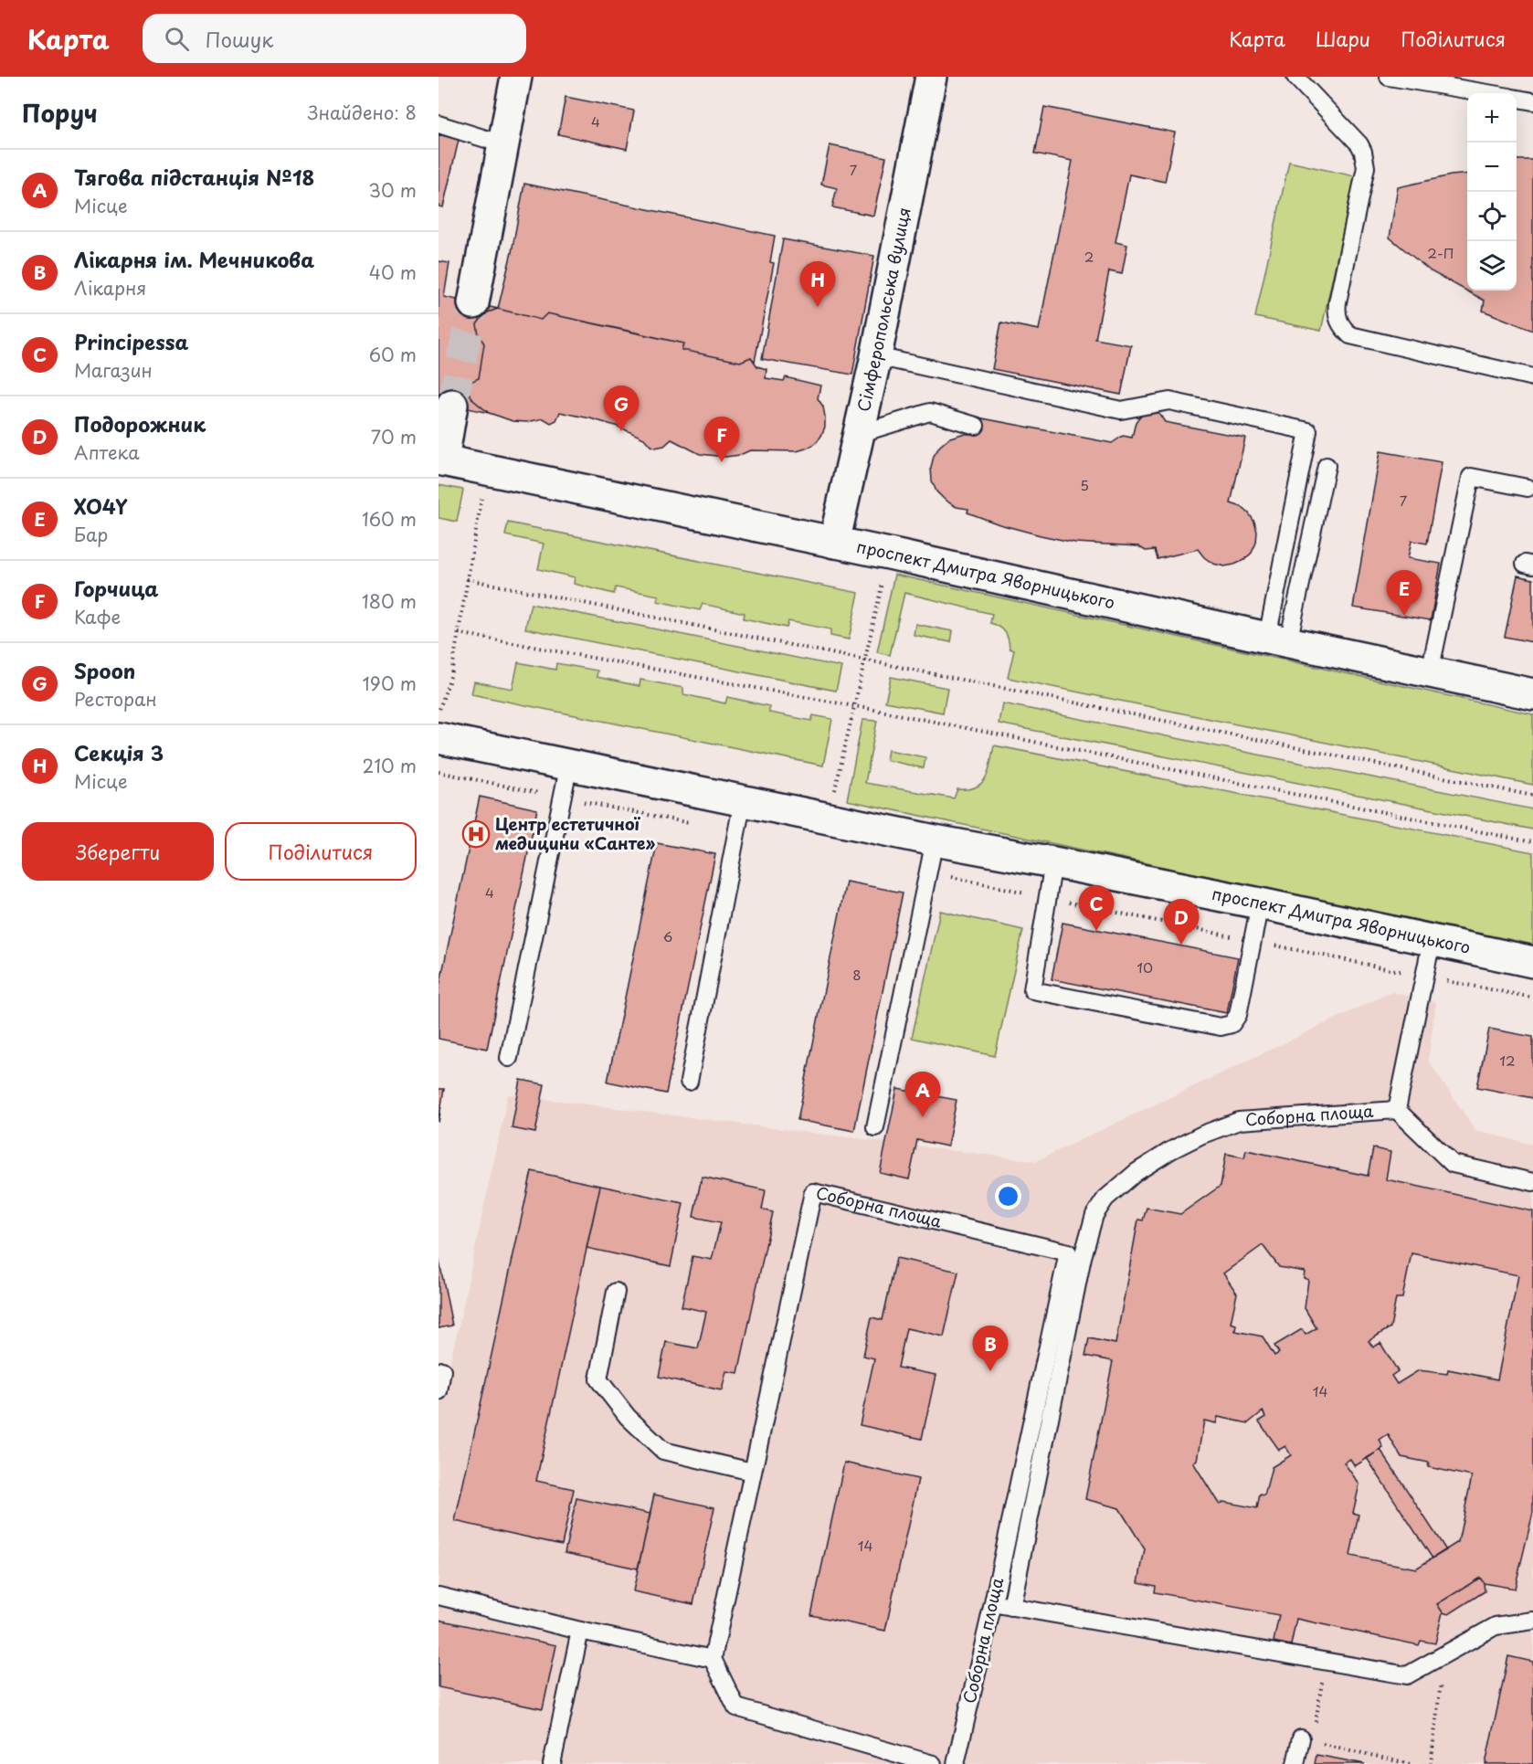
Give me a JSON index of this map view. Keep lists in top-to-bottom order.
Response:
{
  "streets": {
    "main road": ["Сімферопольська вулиця", "проспект Дмитра Яворницького"],
    "lane": ["Соборна площа"]
  },
  "crossings": [
    ["Сімферопольська вулиця", "проспект Дмитра Яворницького"]
  ],
  "places": {
    "hospital": ["Центр естетичної медицини «Санте»"]
  },
  "house_numbers": [
    "4",
    "7",
    "2-П",
    "2",
    "5",
    "7",
    "4",
    "6",
    "10",
    "8",
    "12",
    "14",
    "14"
  ],
  "page": {
    "header": "Карта",
    "search": "Пошук",
    "nav": ["Карта", "Шари", "Поділитися"],
    "heading": ["Поруч", "Знайдено: 8"],
    "map_buttons": ["+", "−"],
    "list": [
      {
        "mark": "A",
        "name": "Тягова пiдстанцiя №18",
        "note": "Місце",
        "value": "30 m"
      },
      {
        "mark": "B",
        "name": "Лікарня ім. Мечникова",
        "note": "Лікарня",
        "value": "40 m"
      },
      {
        "mark": "C",
        "name": "Principessa",
        "note": "Магазин",
        "value": "60 m"
      },
      {
        "mark": "D",
        "name": "Подорожник",
        "note": "Аптека",
        "value": "70 m"
      },
      {
        "mark": "E",
        "name": "XO4Y",
        "note": "Бар",
        "value": "160 m"
      },
      {
        "mark": "F",
        "name": "Горчица",
        "note": "Кафе",
        "value": "180 m"
      },
      {
        "mark": "G",
        "name": "Spoon",
        "note": "Ресторан",
        "value": "190 m"
      },
      {
        "mark": "H",
        "name": "Секція 3",
        "note": "Місце",
        "value": "210 m"
      }
    ],
    "pins": [
      "H",
      "G",
      "F",
      "E",
      "C",
      "D",
      "A",
      "B"
    ],
    "buttons": ["Зберегти", "Поділитися"]
  }
}
